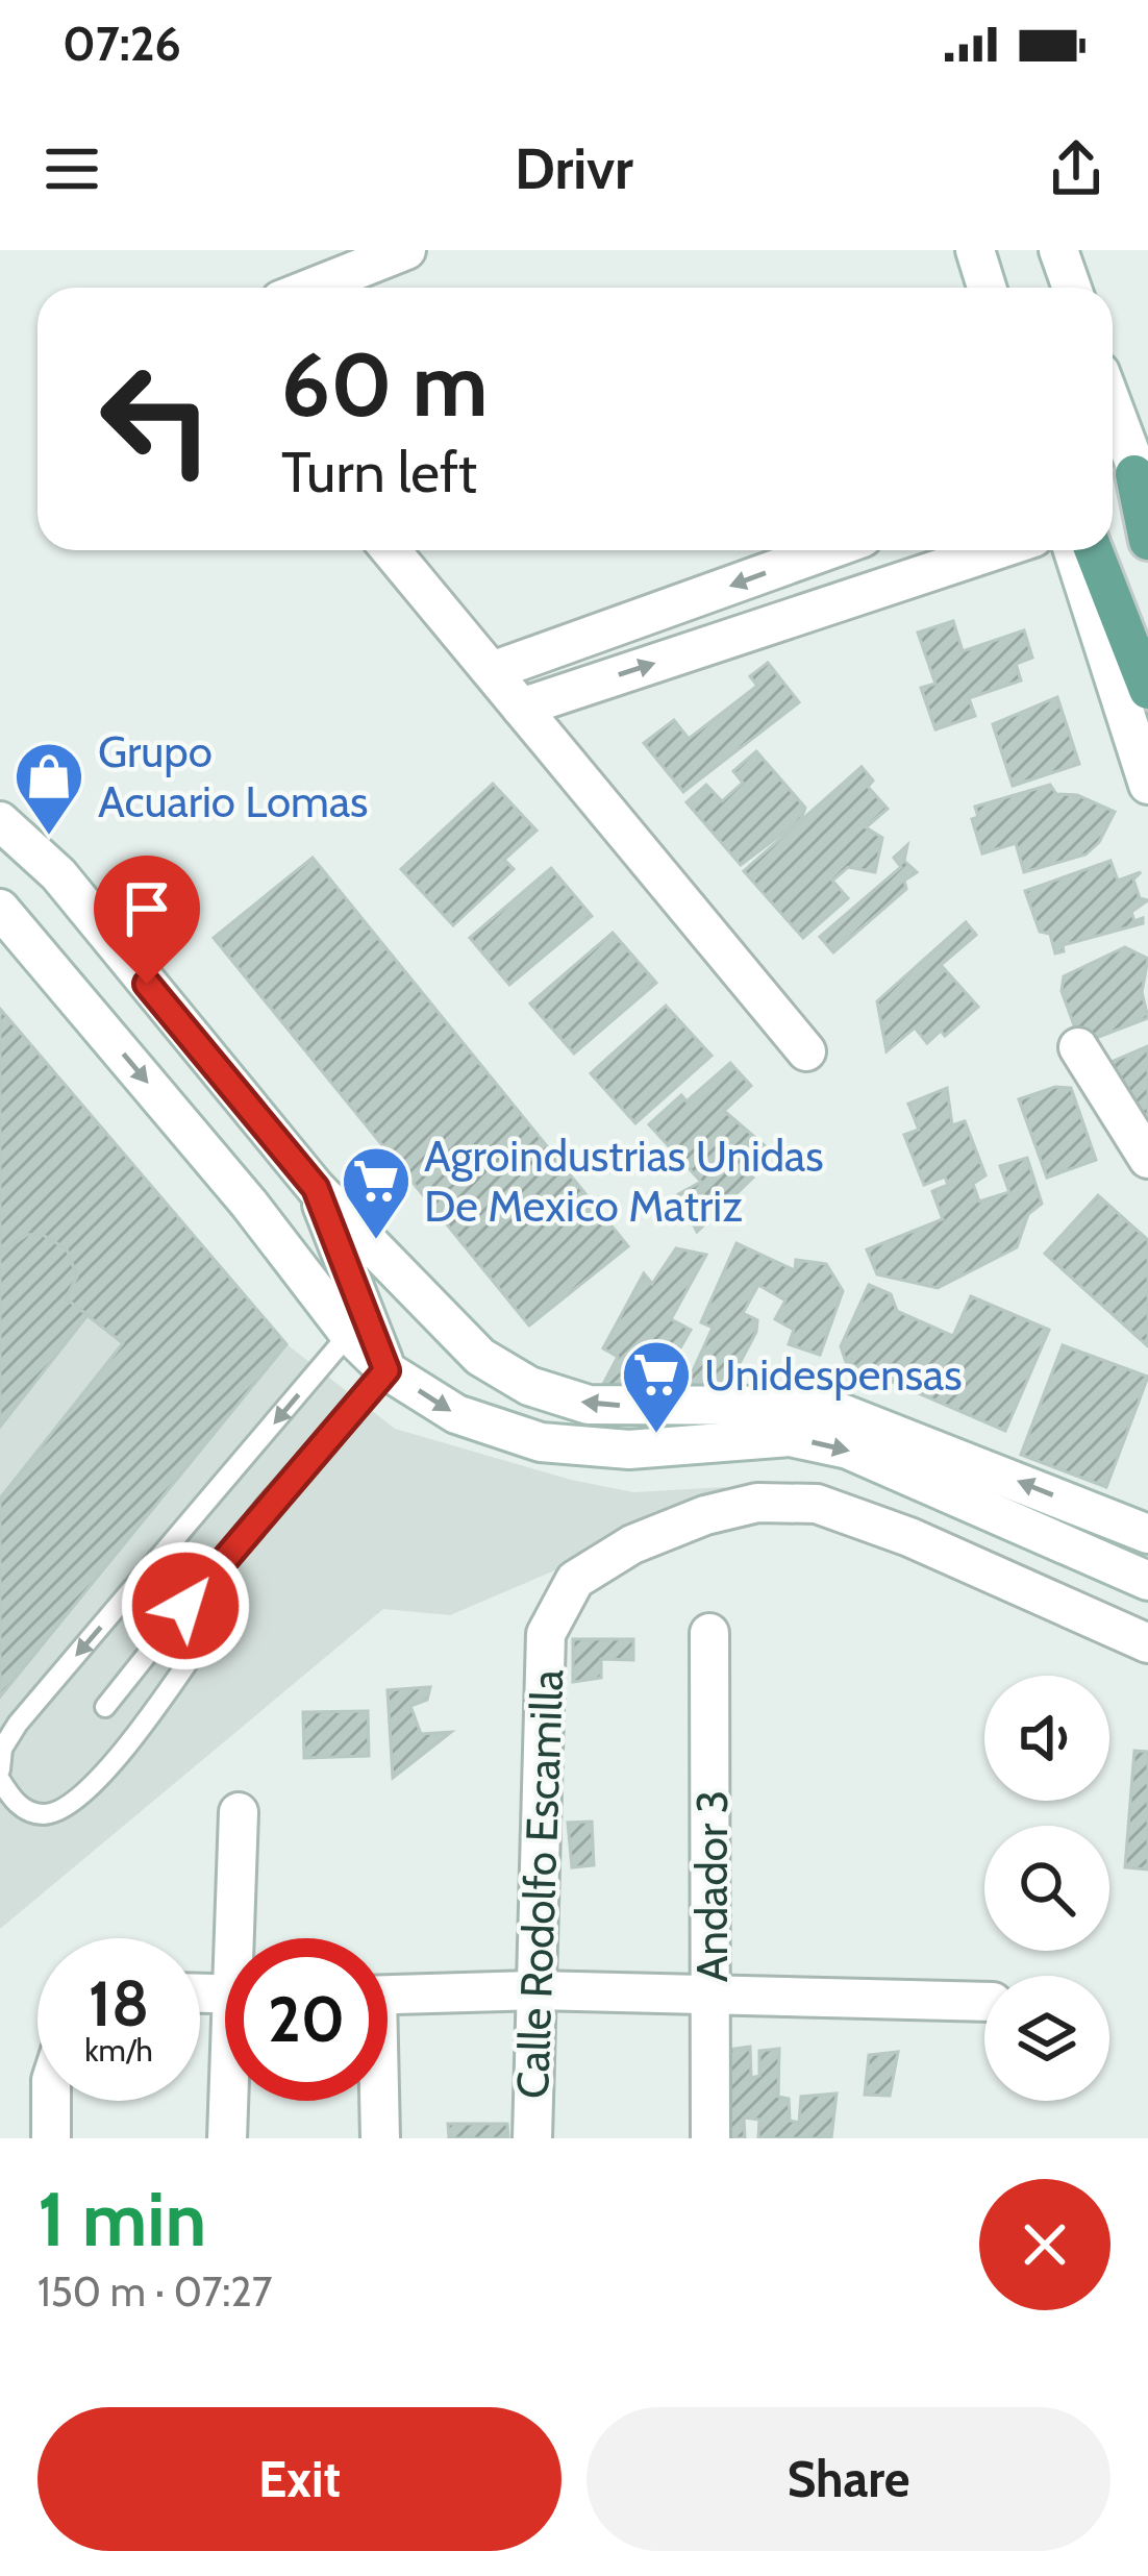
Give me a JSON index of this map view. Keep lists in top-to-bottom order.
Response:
{
  "streets": {
    "street": ["Calle Rodolfo Escamilla", "Andador 3"]
  },
  "places": {
    "shop": ["Grupo Acuario Lomas"],
    "supermarket": ["Agroindustrias Unidas De Mexico Matriz", "Unidespensas"]
  },
  "page": {
    "status": "07:26",
    "header": "Drivr",
    "turn": ["60 m", "Turn left"],
    "speed": "18 km/h",
    "limit": "20",
    "heading": ["1 min", "150 m · 07:27"],
    "buttons": ["Exit", "Share"]
  }
}
